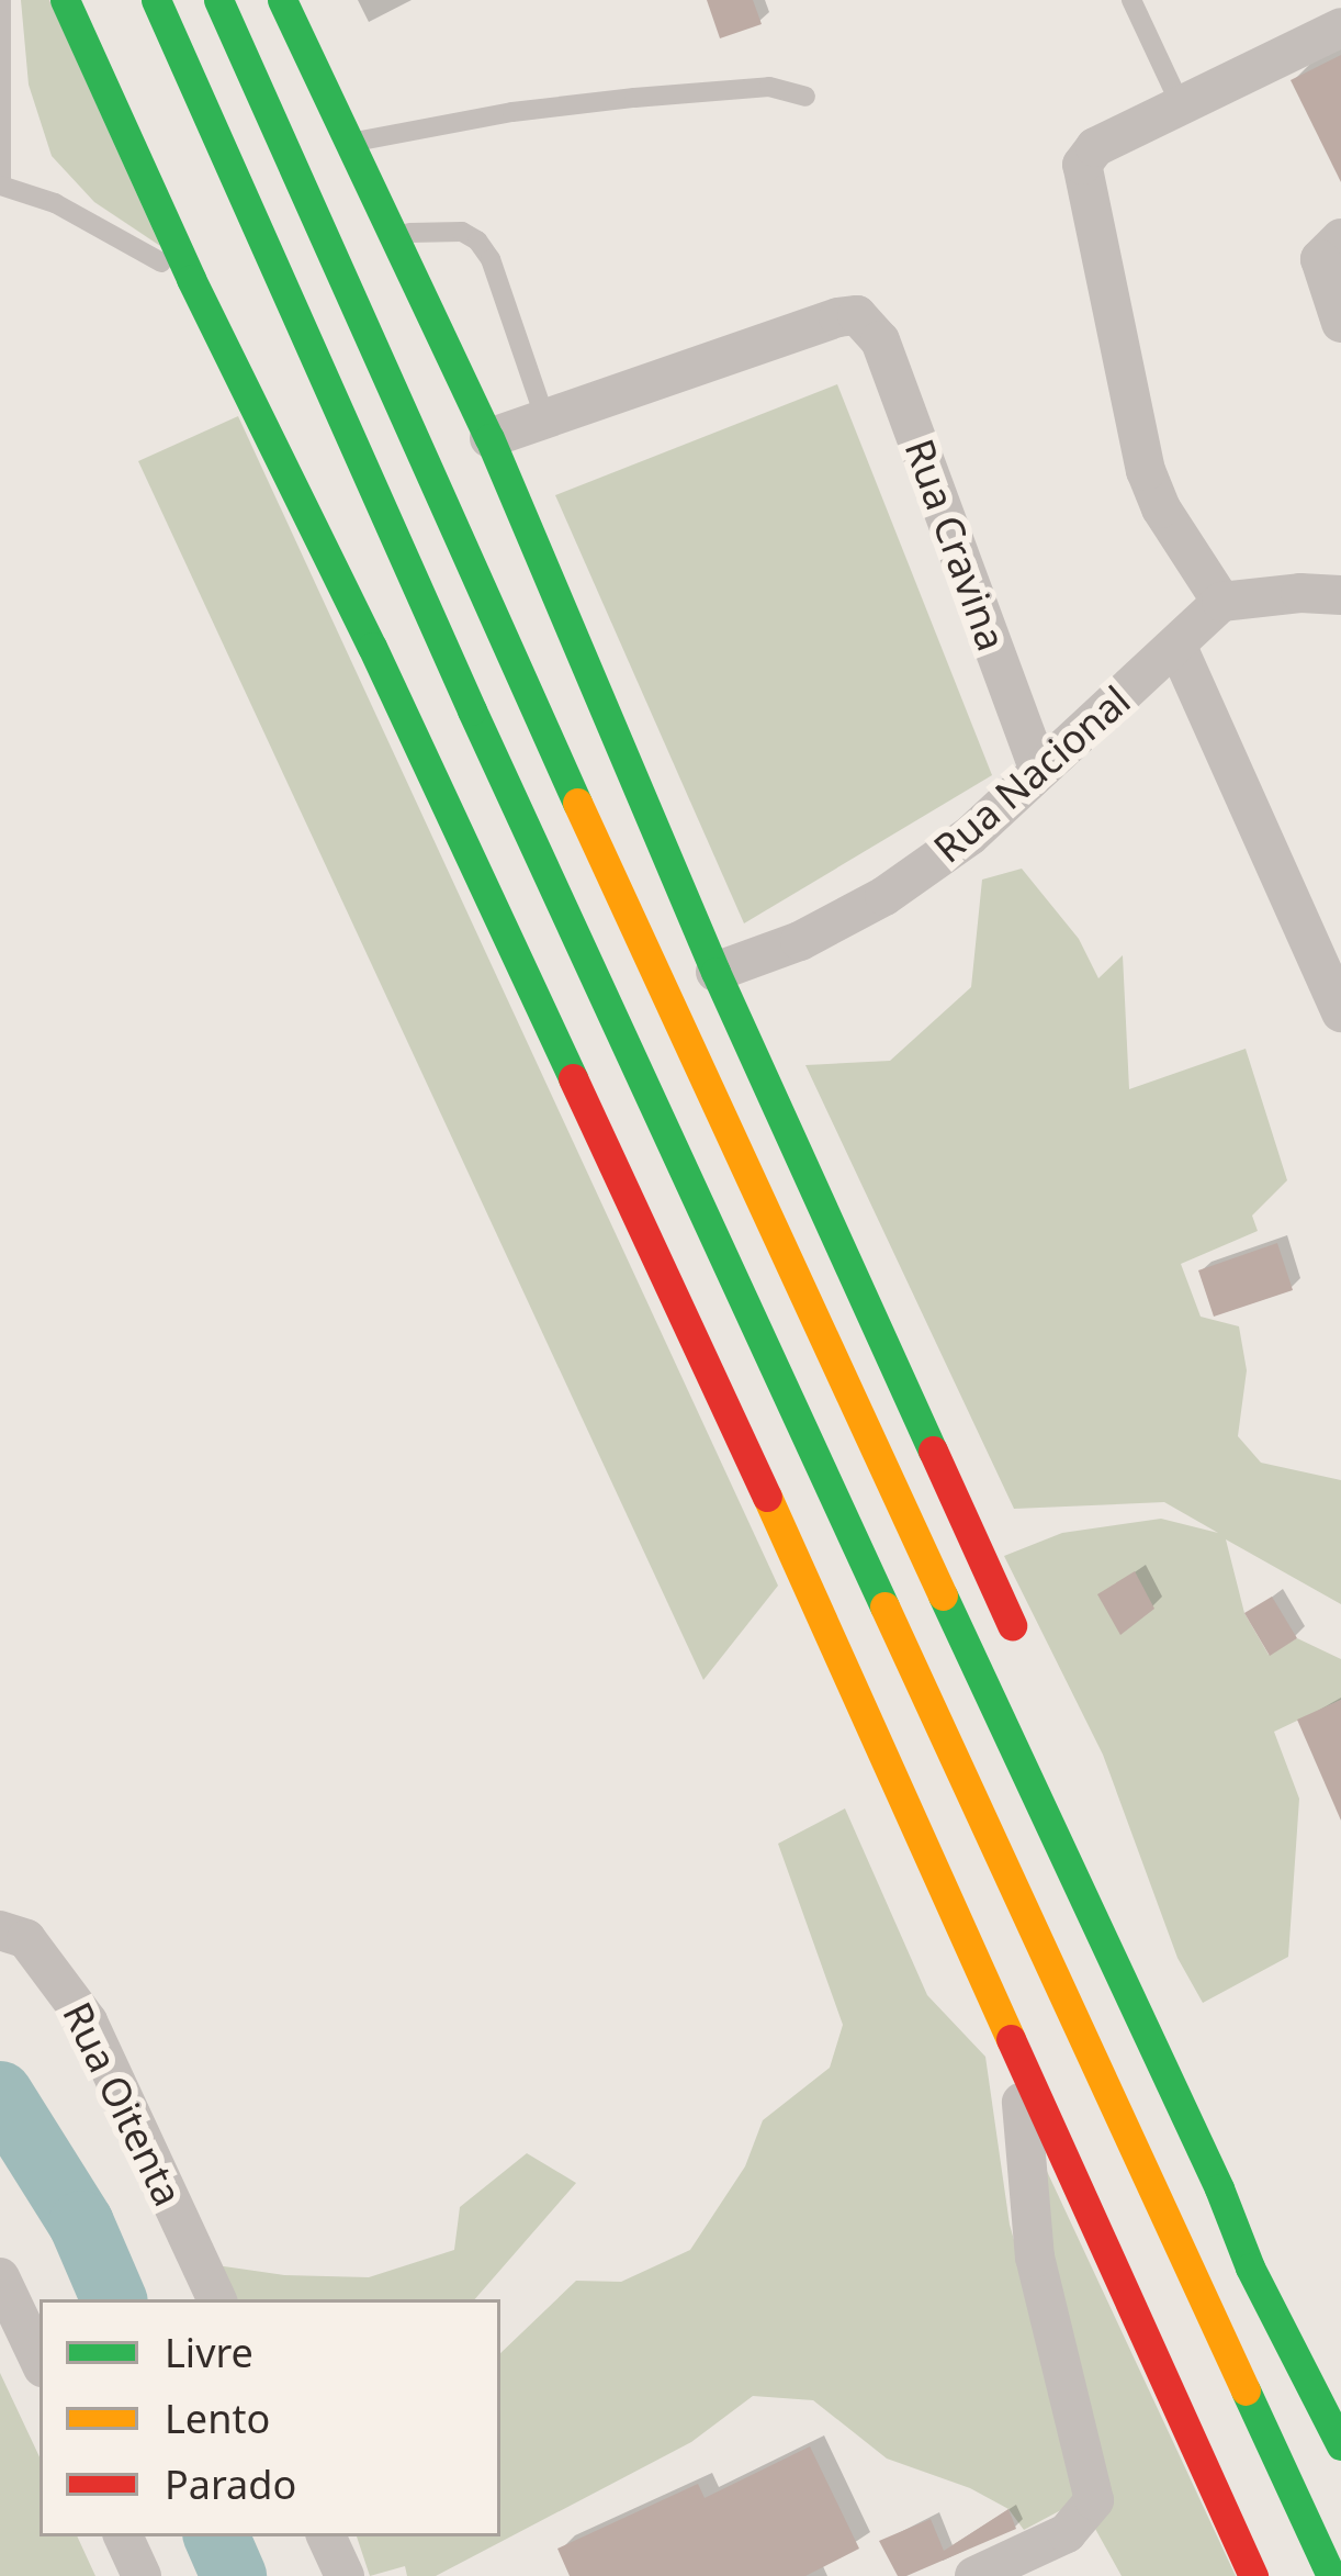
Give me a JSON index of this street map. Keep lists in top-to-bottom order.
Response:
{
  "streets": {
    "street": ["Rua Cravina", "Rua Nacional", "Rua Oitenta"]
  },
  "crossings": [
    ["Rua Cravina", "Rua Nacional"]
  ],
  "legend": ["Livre", "Lento", "Parado"]
}
